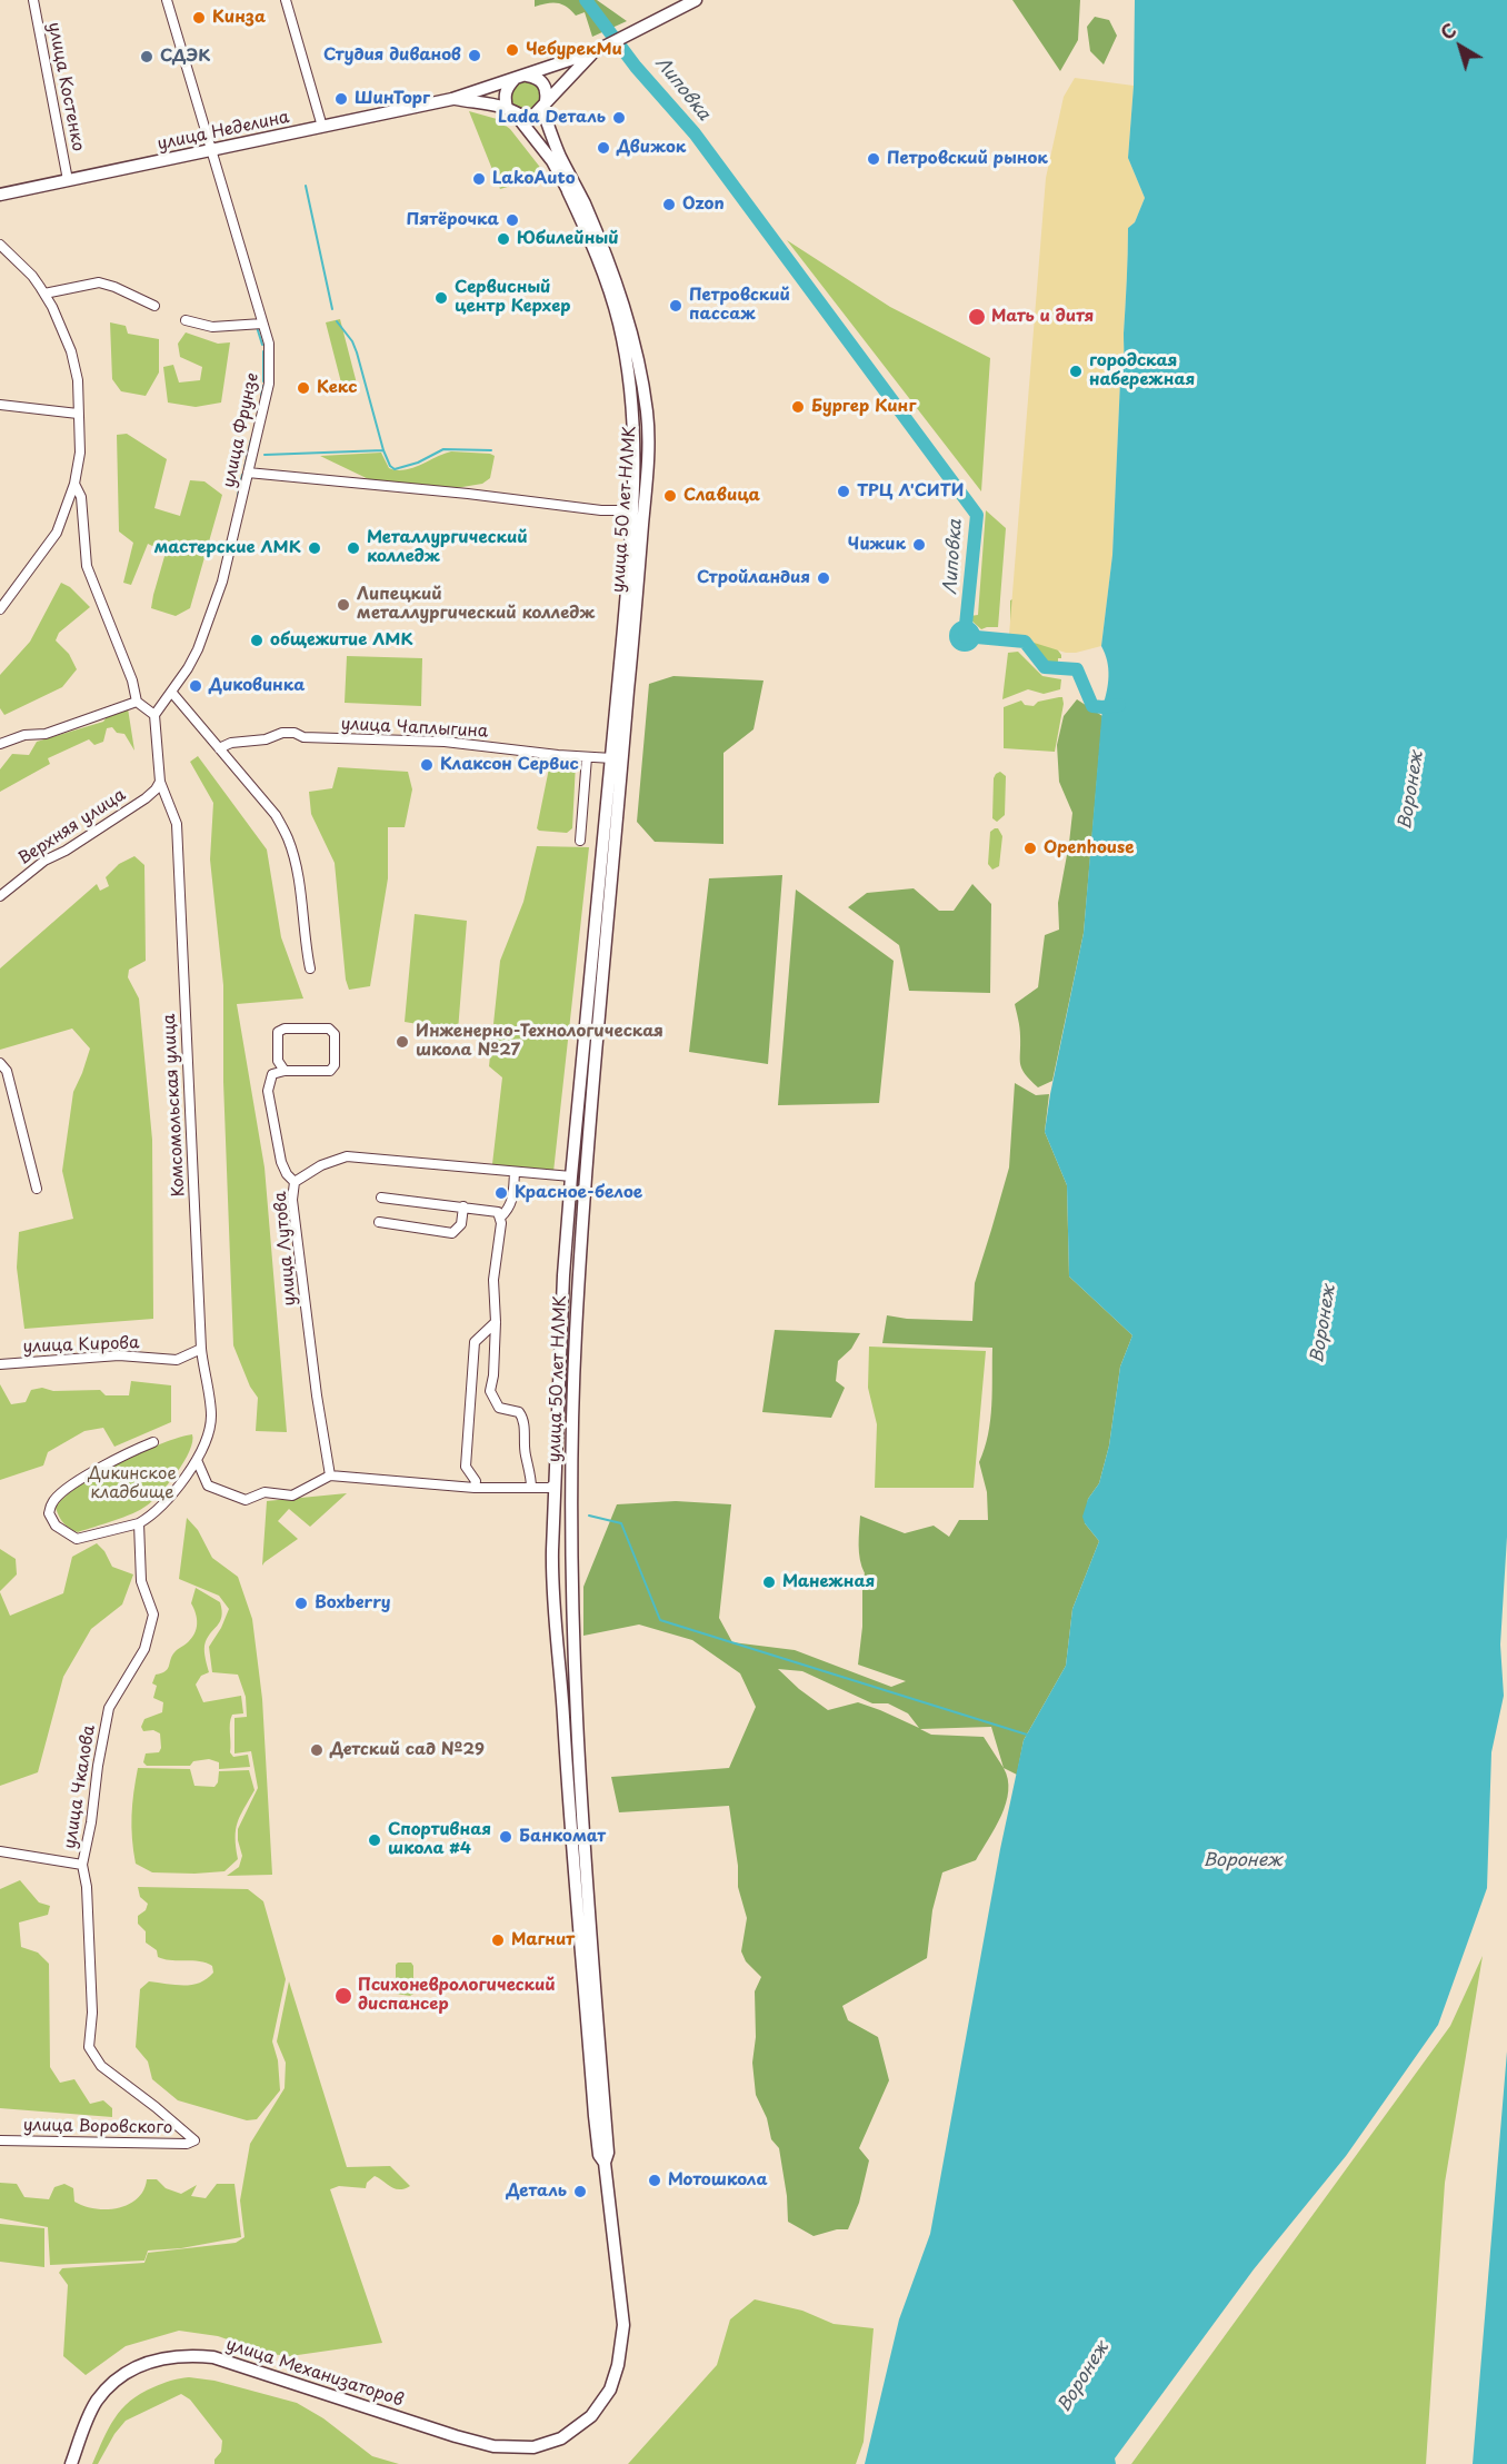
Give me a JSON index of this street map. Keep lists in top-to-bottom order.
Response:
{
  "streets": {
    "main road": ["улица Неделина", "улица 50 лет НЛМК", "улица Механизаторов"],
    "street": [
      "улица Костенко",
      "улица Фрунзе",
      "улица Чаплыгина",
      "Верхняя улица",
      "Комсомольская улица",
      "улица Лутова",
      "улица Кирова",
      "улица Чкалова",
      "улица Воровского"
    ]
  },
  "crossings": [
    ["улица Костенко", "улица Неделина"],
    ["улица Неделина", "улица Фрунзе"],
    ["улица Неделина", "улица 50 лет НЛМК"],
    ["улица 50 лет НЛМК", "улица Чаплыгина"],
    ["улица 50 лет НЛМК", "улица Лутова"],
    ["улица 50 лет НЛМК", "улица Механизаторов"],
    ["Верхняя улица", "Комсомольская улица"],
    ["Комсомольская улица", "улица Кирова"],
    ["улица Чкалова", "улица Воровского"]
  ],
  "water": ["Липовка", "Воронеж"],
  "parks": ["Дикинское кладбище"],
  "places": [
    "Кинза",
    "ЧебурекМи",
    "Студия диванов",
    "СДЭК",
    "ШинТорг",
    "Lada Dеталь",
    "Движок",
    "Петровский рынок",
    "LakoAuto",
    "Ozon",
    "Пятёрочка",
    "Юбилейный",
    "Сервисный центр Керхер",
    "Петровский пассаж",
    "Мать и дитя",
    "городская набережная",
    "Кекс",
    "Бургер Кинг",
    "ТРЦ Л'СИТИ",
    "Славица",
    "Чижик",
    "мастерские ЛМК",
    "Металлургический колледж",
    "Стройландия",
    "Липецкий металлургический колледж",
    "общежитие ЛМК",
    "Диковинка",
    "Клаксон Сервис",
    "Openhouse",
    "Инженерно-Технологическая школа №27",
    "Красное-белое",
    "Манежная",
    "Boxberry",
    "Детский сад №29",
    "Банкомат",
    "Спортивная школа #4",
    "Магнит",
    "Психоневрологический диспансер",
    "Мотошкола",
    "Деталь"
  ],
  "north": "top left"
}
